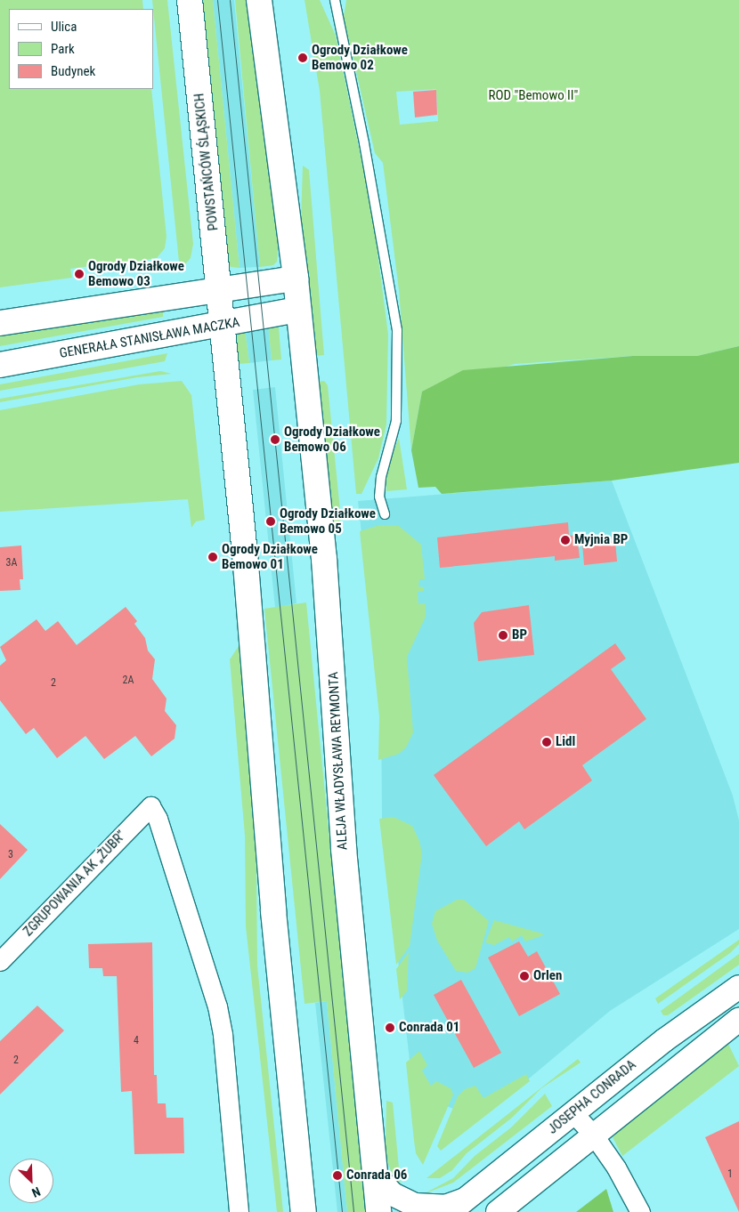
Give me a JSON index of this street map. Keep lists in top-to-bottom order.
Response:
{
  "streets": {
    "main road": ["POWSTAŃCÓW ŚLĄSKICH", "GENERAŁA STANISŁAWA MACZKA", "ALEJA WŁADYSŁAWA REYMONTA"],
    "street": ["ZGRUPOWANIA AK „ŻUBR”", "JOSEPHA CONRADA"]
  },
  "crossings": [
    ["POWSTAŃCÓW ŚLĄSKICH", "GENERAŁA STANISŁAWA MACZKA"],
    ["GENERAŁA STANISŁAWA MACZKA", "ALEJA WŁADYSŁAWA REYMONTA"],
    ["ALEJA WŁADYSŁAWA REYMONTA", "JOSEPHA CONRADA"]
  ],
  "parks": ["ROD \"Bemowo II\""],
  "places": [
    "Ogrody Działkowe Bemowo 02",
    "Ogrody Działkowe Bemowo 03",
    "Ogrody Działkowe Bemowo 06",
    "Ogrody Działkowe Bemowo 05",
    "Myjnia BP",
    "Ogrody Działkowe Bemowo 01",
    "BP",
    "Lidl",
    "Orlen",
    "Conrada 01",
    "Conrada 06"
  ],
  "house_numbers": [
    "3A",
    "2A",
    "2",
    "3",
    "4",
    "2",
    "1"
  ],
  "legend": ["Ulica", "Park", "Budynek"],
  "north": "bottom right"
}
